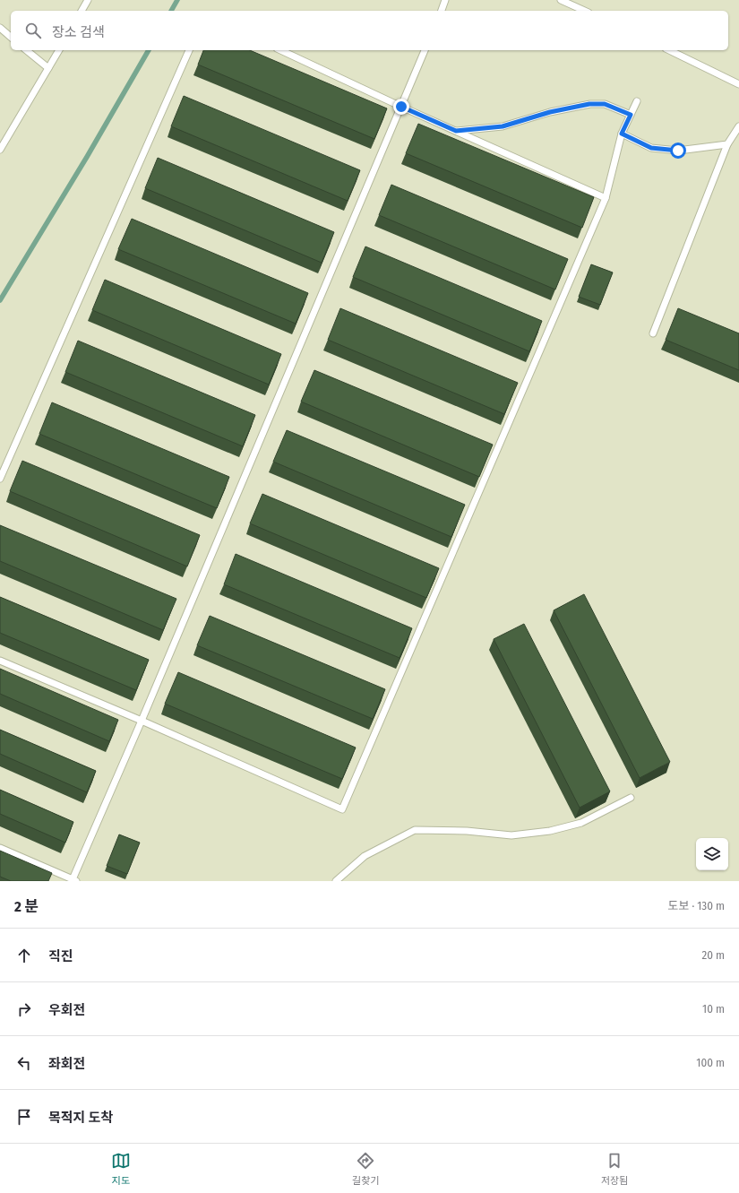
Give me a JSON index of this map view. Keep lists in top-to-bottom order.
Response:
{
  "page": {
    "search": "장소 검색",
    "heading": ["2 분", "도보 · 130 m"],
    "list": [
      ["직진", "20 m"],
      ["우회전", "10 m"],
      ["좌회전", "100 m"],
      "목적지 도착"
    ],
    "nav": ["지도", "길찾기", "저장됨"]
  }
}
